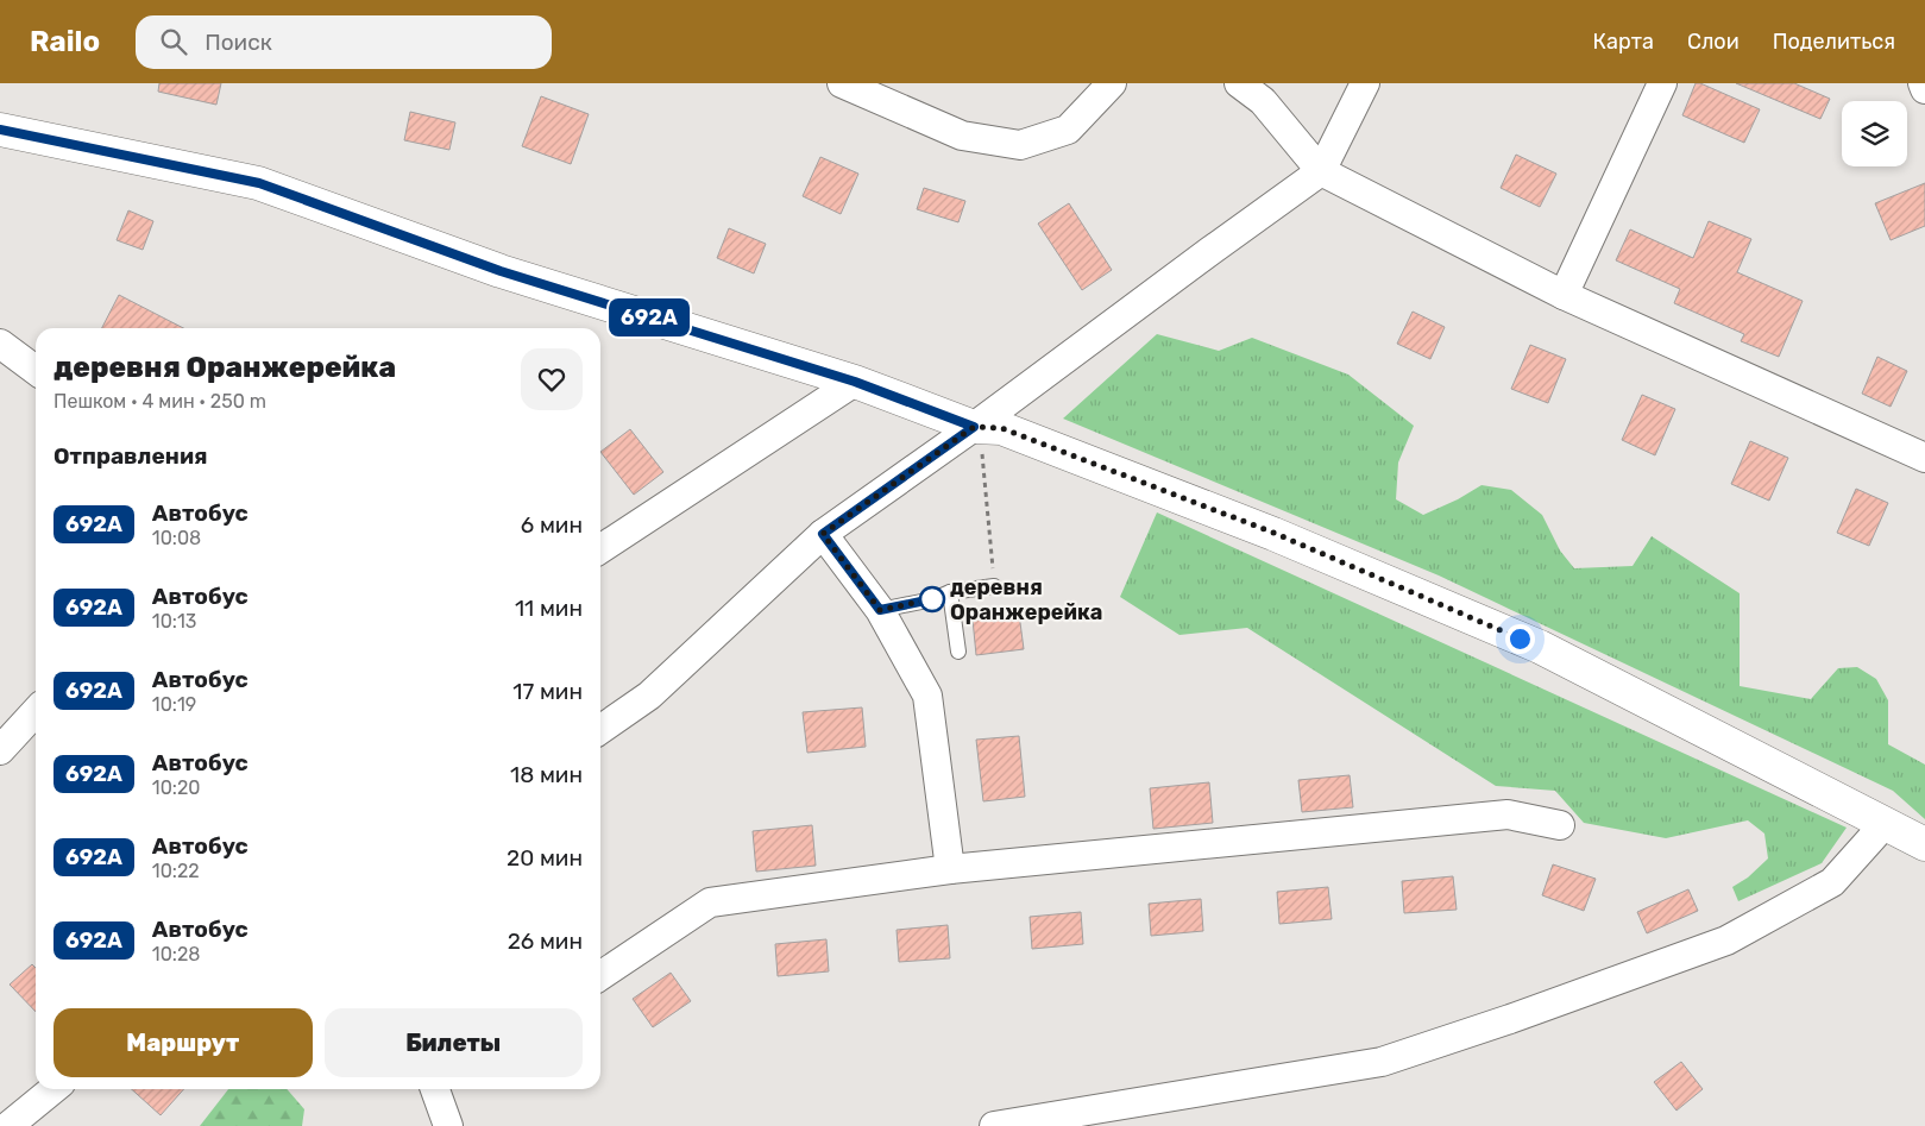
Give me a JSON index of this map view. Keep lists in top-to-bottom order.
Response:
{
  "places": ["деревня Оранжерейка"],
  "lines": ["bus line 692А"],
  "page": {
    "header": "Railo",
    "search": "Поиск",
    "nav": ["Карта", "Слои", "Поделиться"],
    "on_map": "692А",
    "heading": [
      ["деревня Оранжерейка", "Пешком · 4 мин · 250 m"],
      "Отправления"
    ],
    "list": [
      {
        "mark": "692А",
        "name": "Автобус",
        "note": "10:08",
        "value": "6 мин"
      },
      {
        "mark": "692А",
        "name": "Автобус",
        "note": "10:13",
        "value": "11 мин"
      },
      {
        "mark": "692А",
        "name": "Автобус",
        "note": "10:19",
        "value": "17 мин"
      },
      {
        "mark": "692А",
        "name": "Автобус",
        "note": "10:20",
        "value": "18 мин"
      },
      {
        "mark": "692А",
        "name": "Автобус",
        "note": "10:22",
        "value": "20 мин"
      },
      {
        "mark": "692А",
        "name": "Автобус",
        "note": "10:28",
        "value": "26 мин"
      }
    ],
    "buttons": ["Маршрут", "Билеты"]
  }
}
